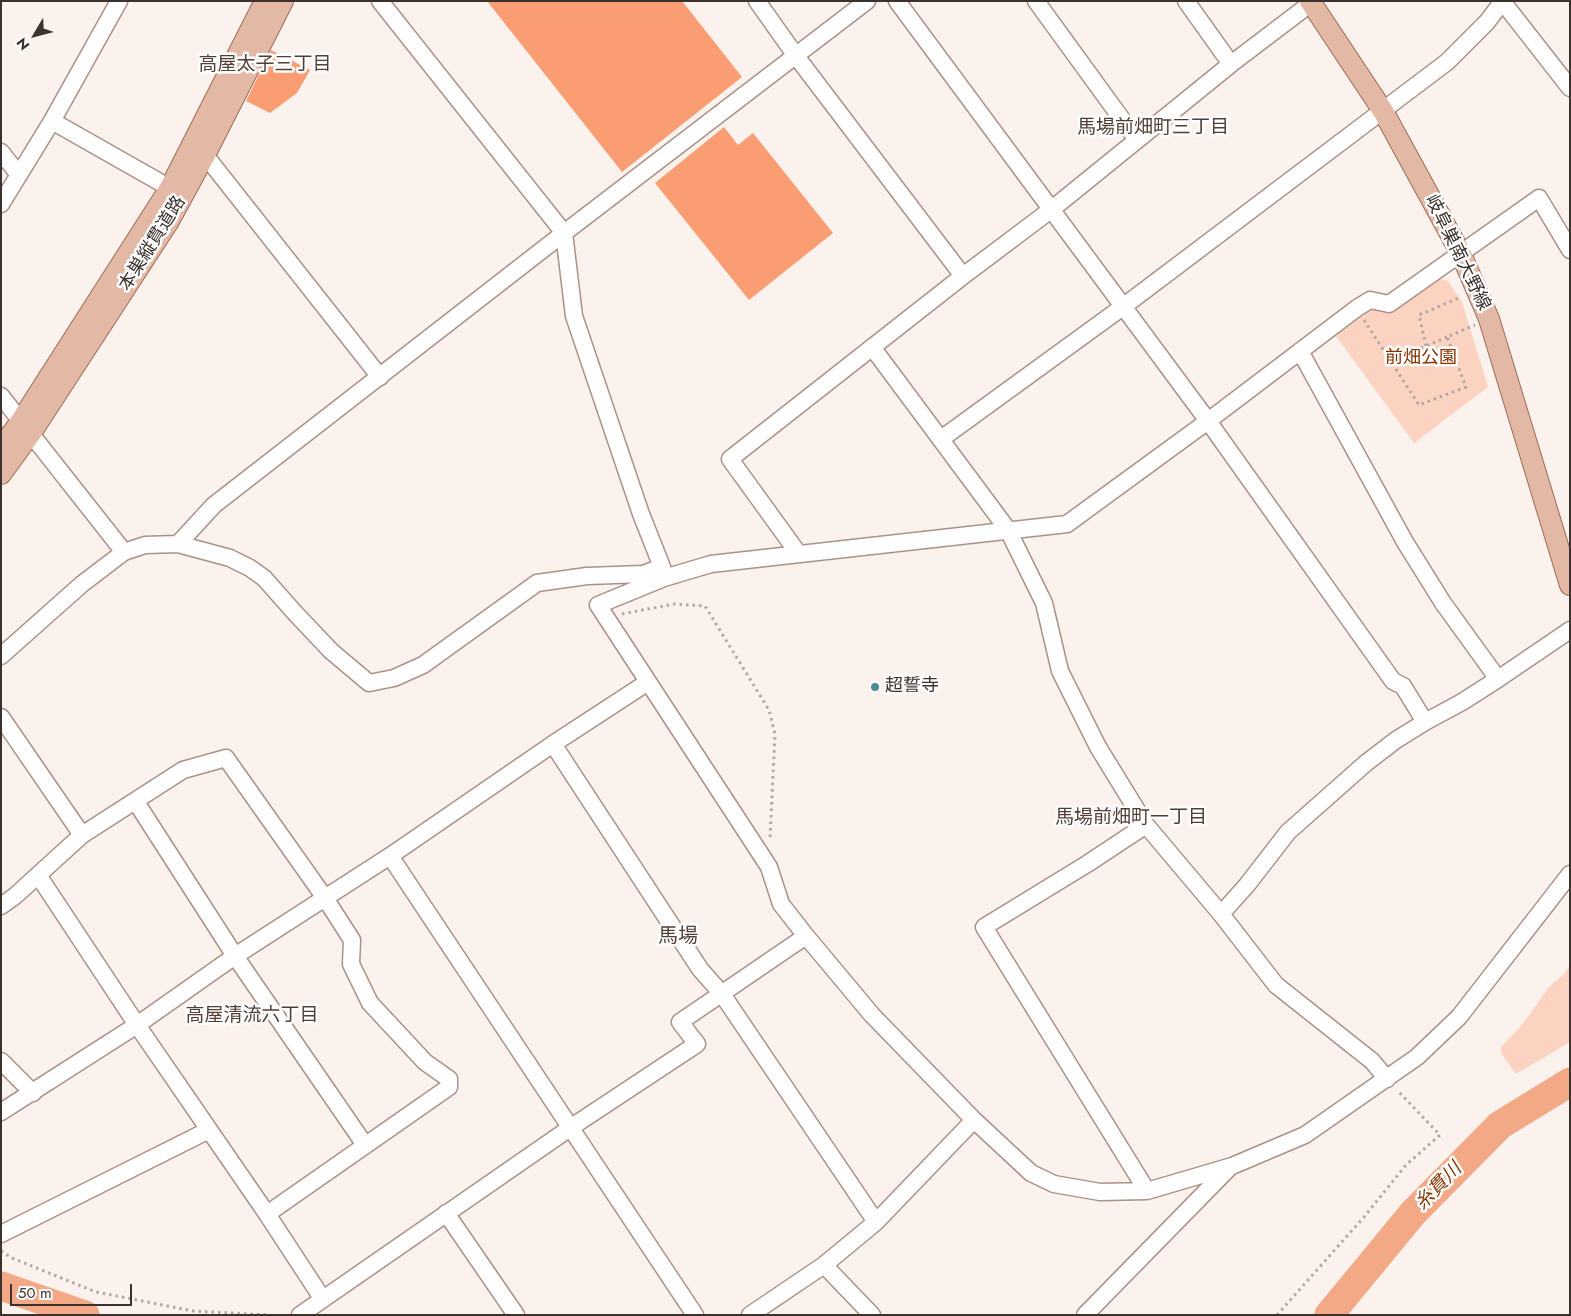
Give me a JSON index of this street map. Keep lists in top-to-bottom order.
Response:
{
  "streets": {
    "main road": ["本巣縦貫道路", "岐阜巣南大野線"]
  },
  "districts": [
    "高屋太子三丁目",
    "馬場前畑町三丁目",
    "馬場前畑町一丁目",
    "馬場",
    "高屋清流六丁目"
  ],
  "water": ["糸貫川"],
  "parks": ["前畑公園"],
  "places": ["超誓寺"],
  "scale_bar": "50 m",
  "north": "bottom left"
}
